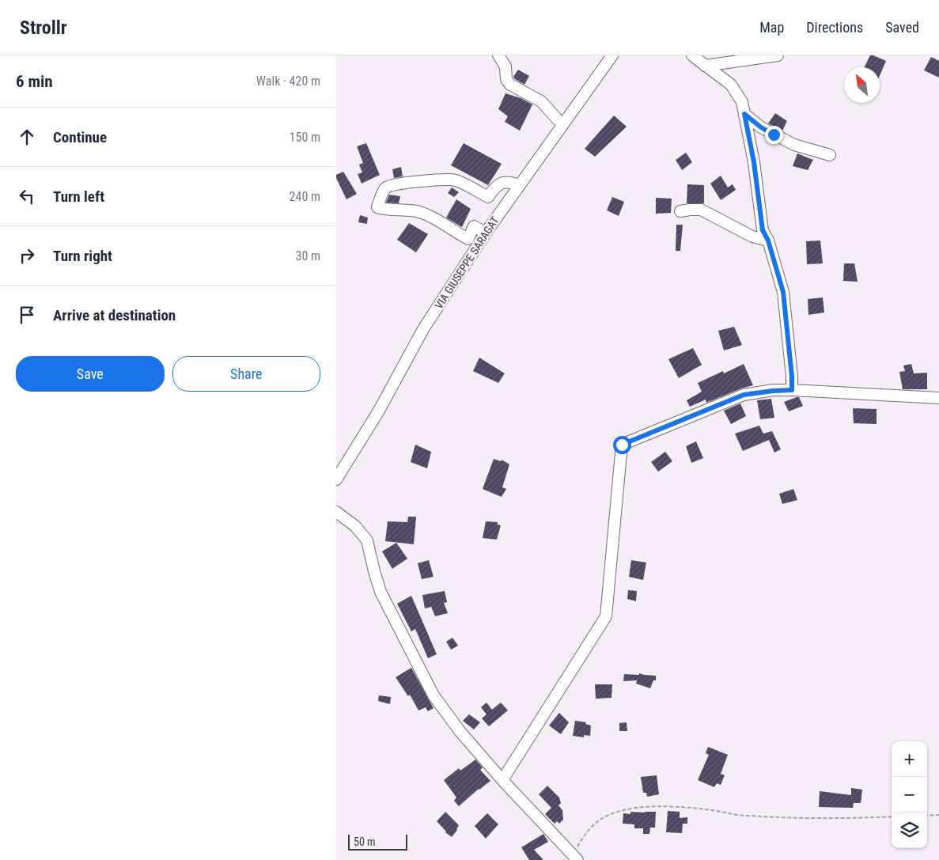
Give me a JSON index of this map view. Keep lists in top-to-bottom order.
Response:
{
  "streets": {
    "street": ["VIA GIUSEPPE SARAGAT"]
  },
  "scale_bar": "50 m",
  "north": "top left",
  "page": {
    "header": "Strollr",
    "nav": ["Map", "Directions", "Saved"],
    "heading": ["6 min", "Walk · 420 m"],
    "list": [
      ["Continue", "150 m"],
      ["Turn left", "240 m"],
      ["Turn right", "30 m"],
      "Arrive at destination"
    ],
    "buttons": ["Save", "Share"],
    "map_buttons": ["+", "−"],
    "scale": "50 m"
  }
}
